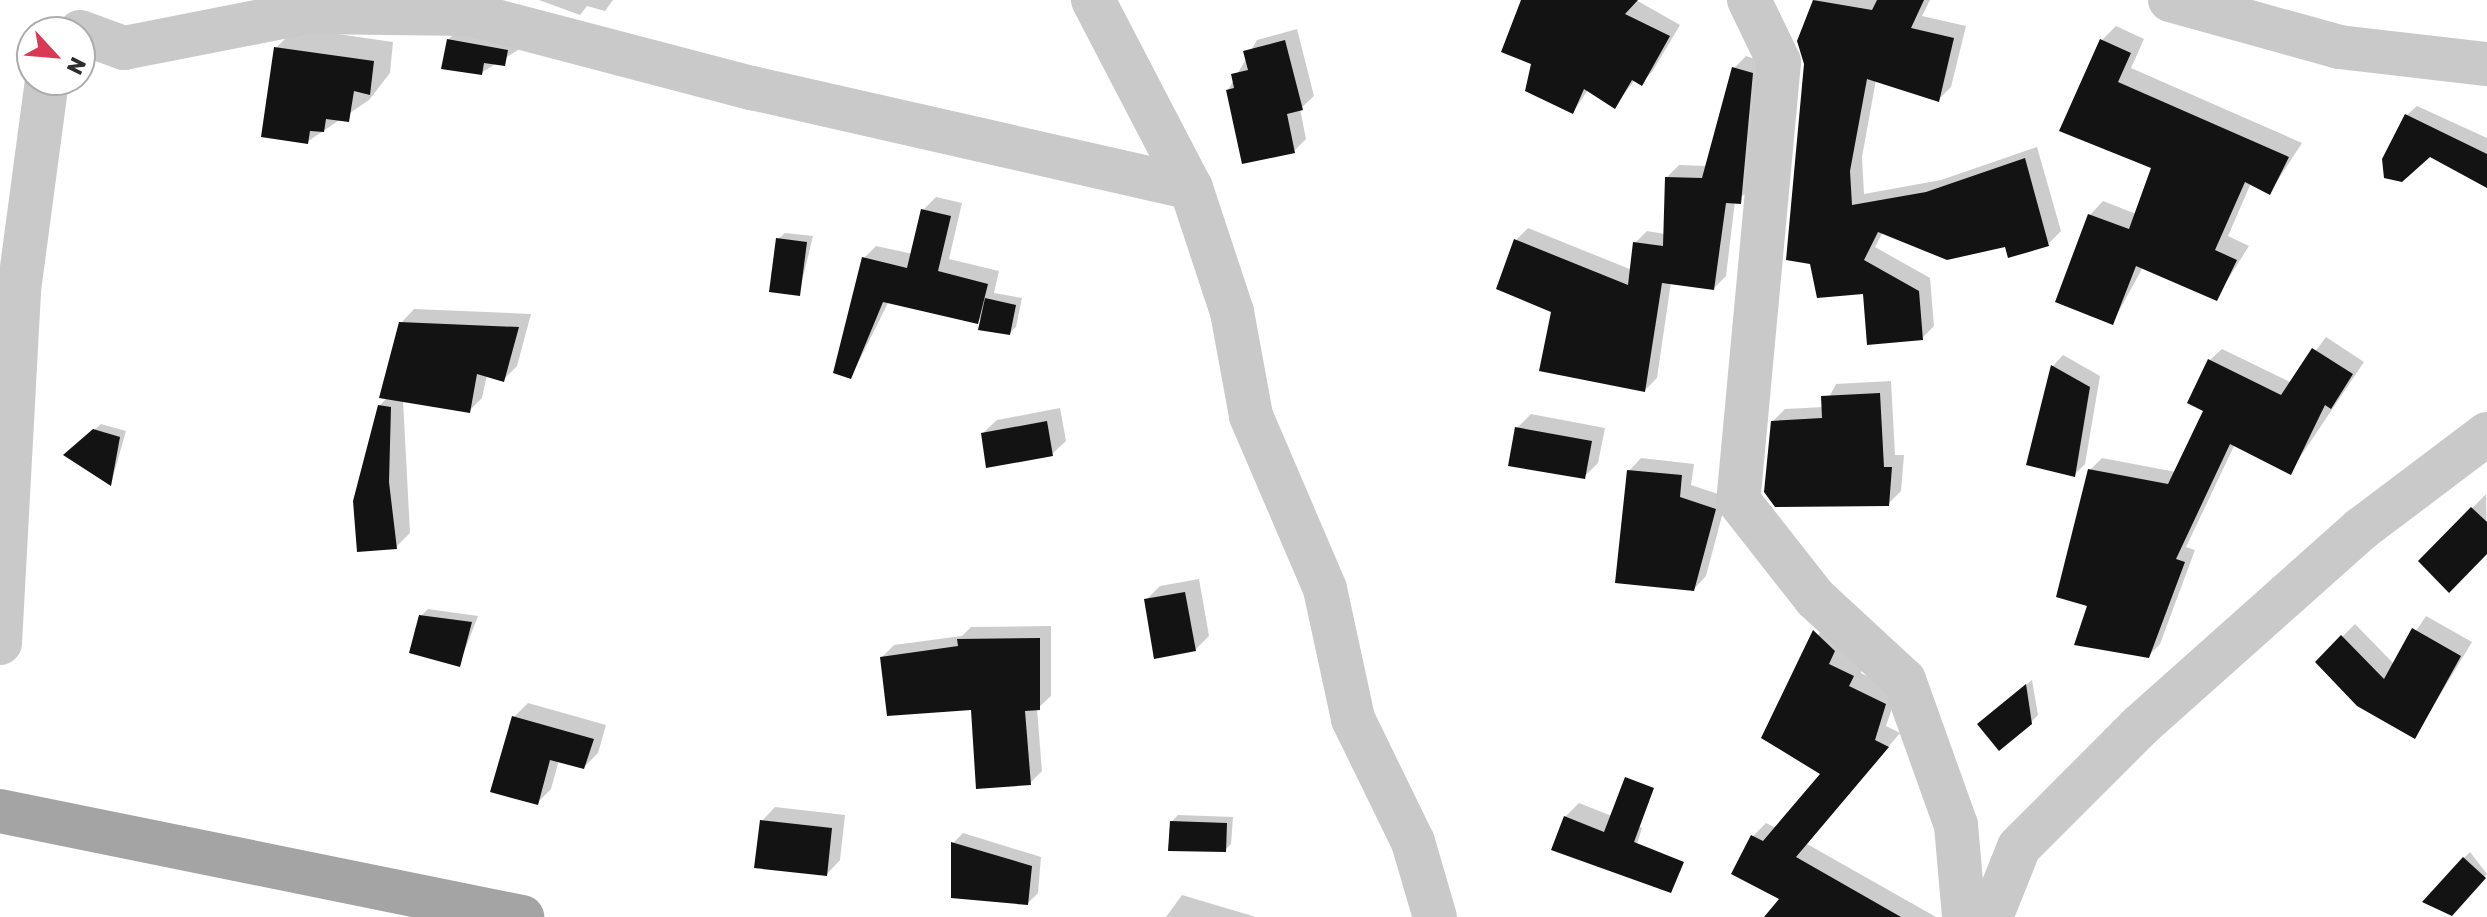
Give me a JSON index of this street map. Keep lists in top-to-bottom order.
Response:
{
  "north": "bottom right"
}
